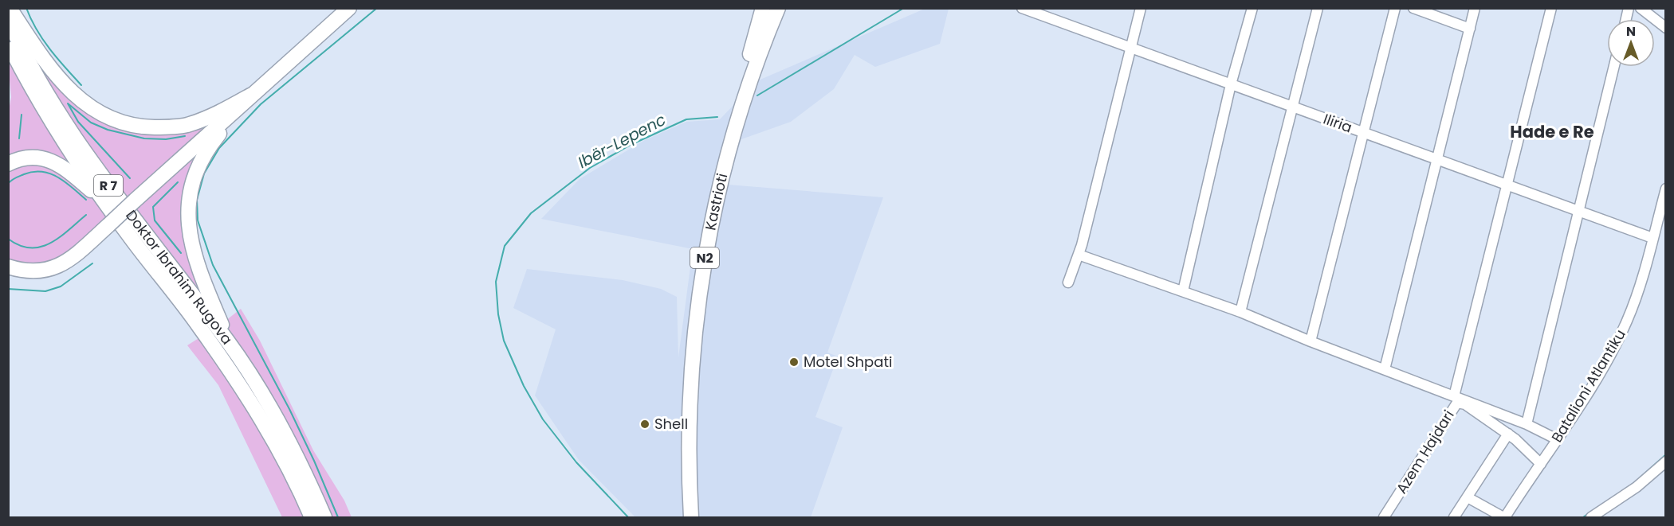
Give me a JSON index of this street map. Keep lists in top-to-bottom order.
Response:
{
  "streets": {
    "highway": [
      "R 7",
      "Kastrioti",
      "N2",
      "Doktor Ibrahim Rugova"
    ],
    "street": ["Iliria", "Batalioni Atlantiku", "Azem Hajdari"]
  },
  "crossings": [
    ["Iliria", "Batalioni Atlantiku"],
    ["Batalioni Atlantiku", "Azem Hajdari"]
  ],
  "districts": ["Hade e Re"],
  "water": ["Ibër-Lepenc"],
  "places": ["Motel Shpati", "Shell"],
  "north": "top"
}
